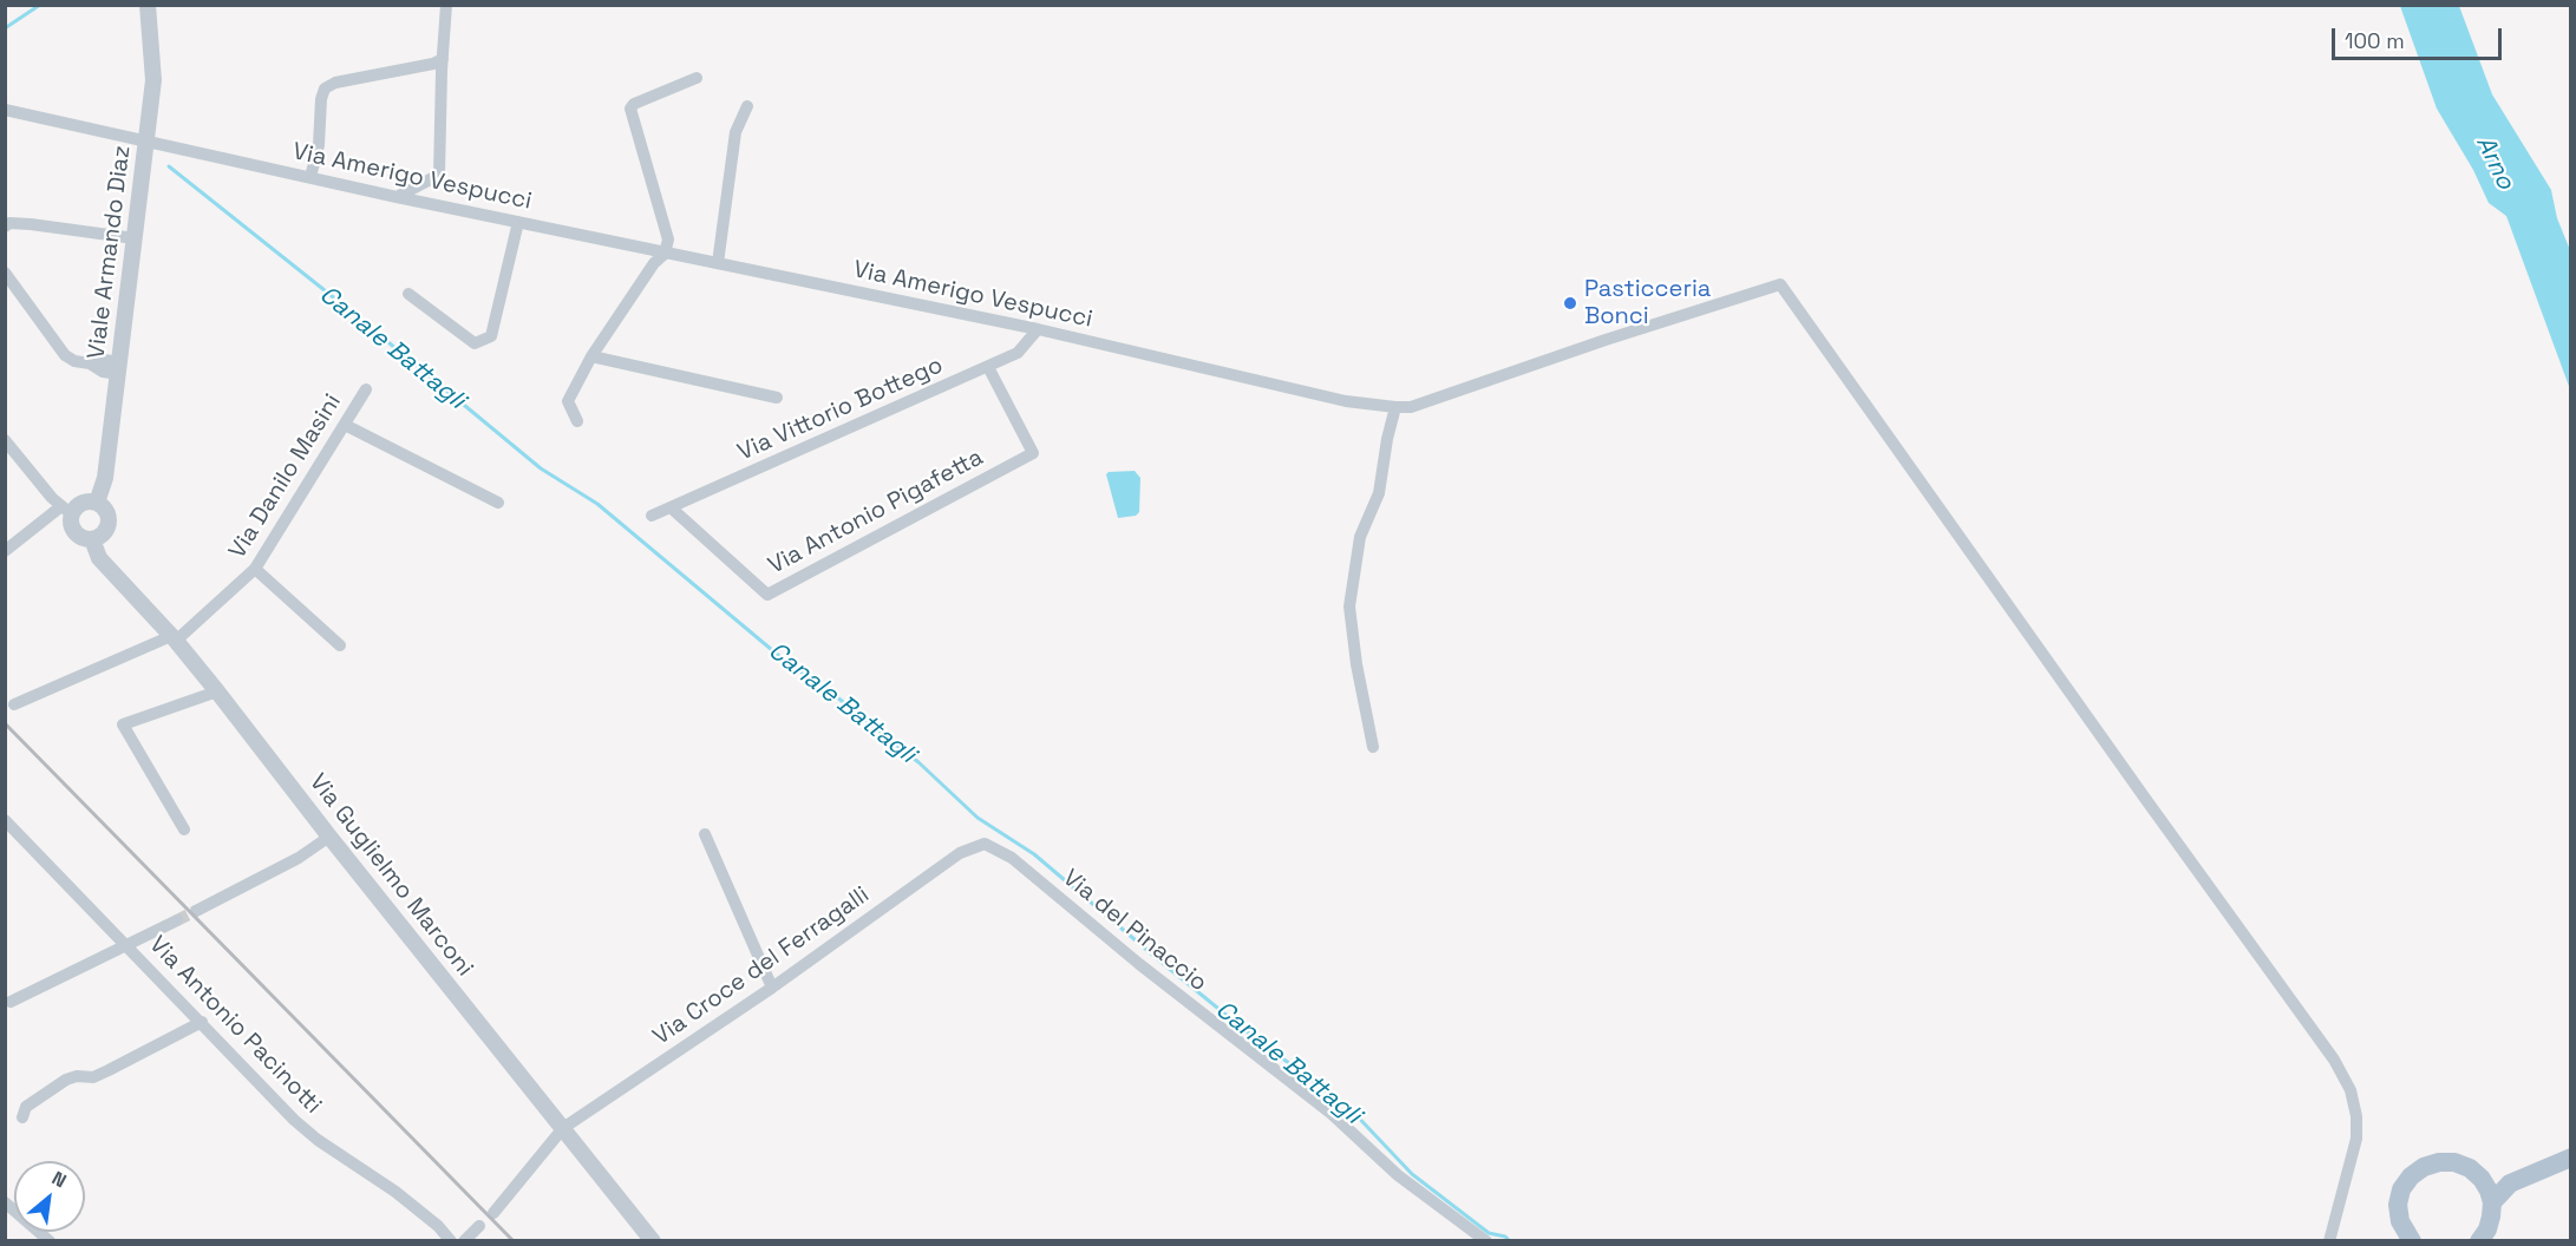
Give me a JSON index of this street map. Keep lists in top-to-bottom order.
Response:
{
  "streets": {
    "street": [
      "Via Amerigo Vespucci",
      "Viale Armando Diaz",
      "Via Vittorio Bottego",
      "Via Danilo Masini",
      "Via Antonio Pigafetta",
      "Via Guglielmo Marconi",
      "Via del Pinaccio",
      "Via Croce del Ferragalli",
      "Via Antonio Pacinotti"
    ]
  },
  "crossings": [
    ["Via Amerigo Vespucci", "Viale Armando Diaz"],
    ["Via Amerigo Vespucci", "Via Vittorio Bottego"],
    ["Viale Armando Diaz", "Via Guglielmo Marconi"],
    ["Via Vittorio Bottego", "Via Antonio Pigafetta"],
    ["Via Danilo Masini", "Via Guglielmo Marconi"],
    ["Via Guglielmo Marconi", "Via Croce del Ferragalli"],
    ["Via del Pinaccio", "Via Croce del Ferragalli"]
  ],
  "water": ["Arno", "Canale Battagli"],
  "places": ["Pasticceria Bonci"],
  "scale_bar": "100 m",
  "north": "top right"
}
